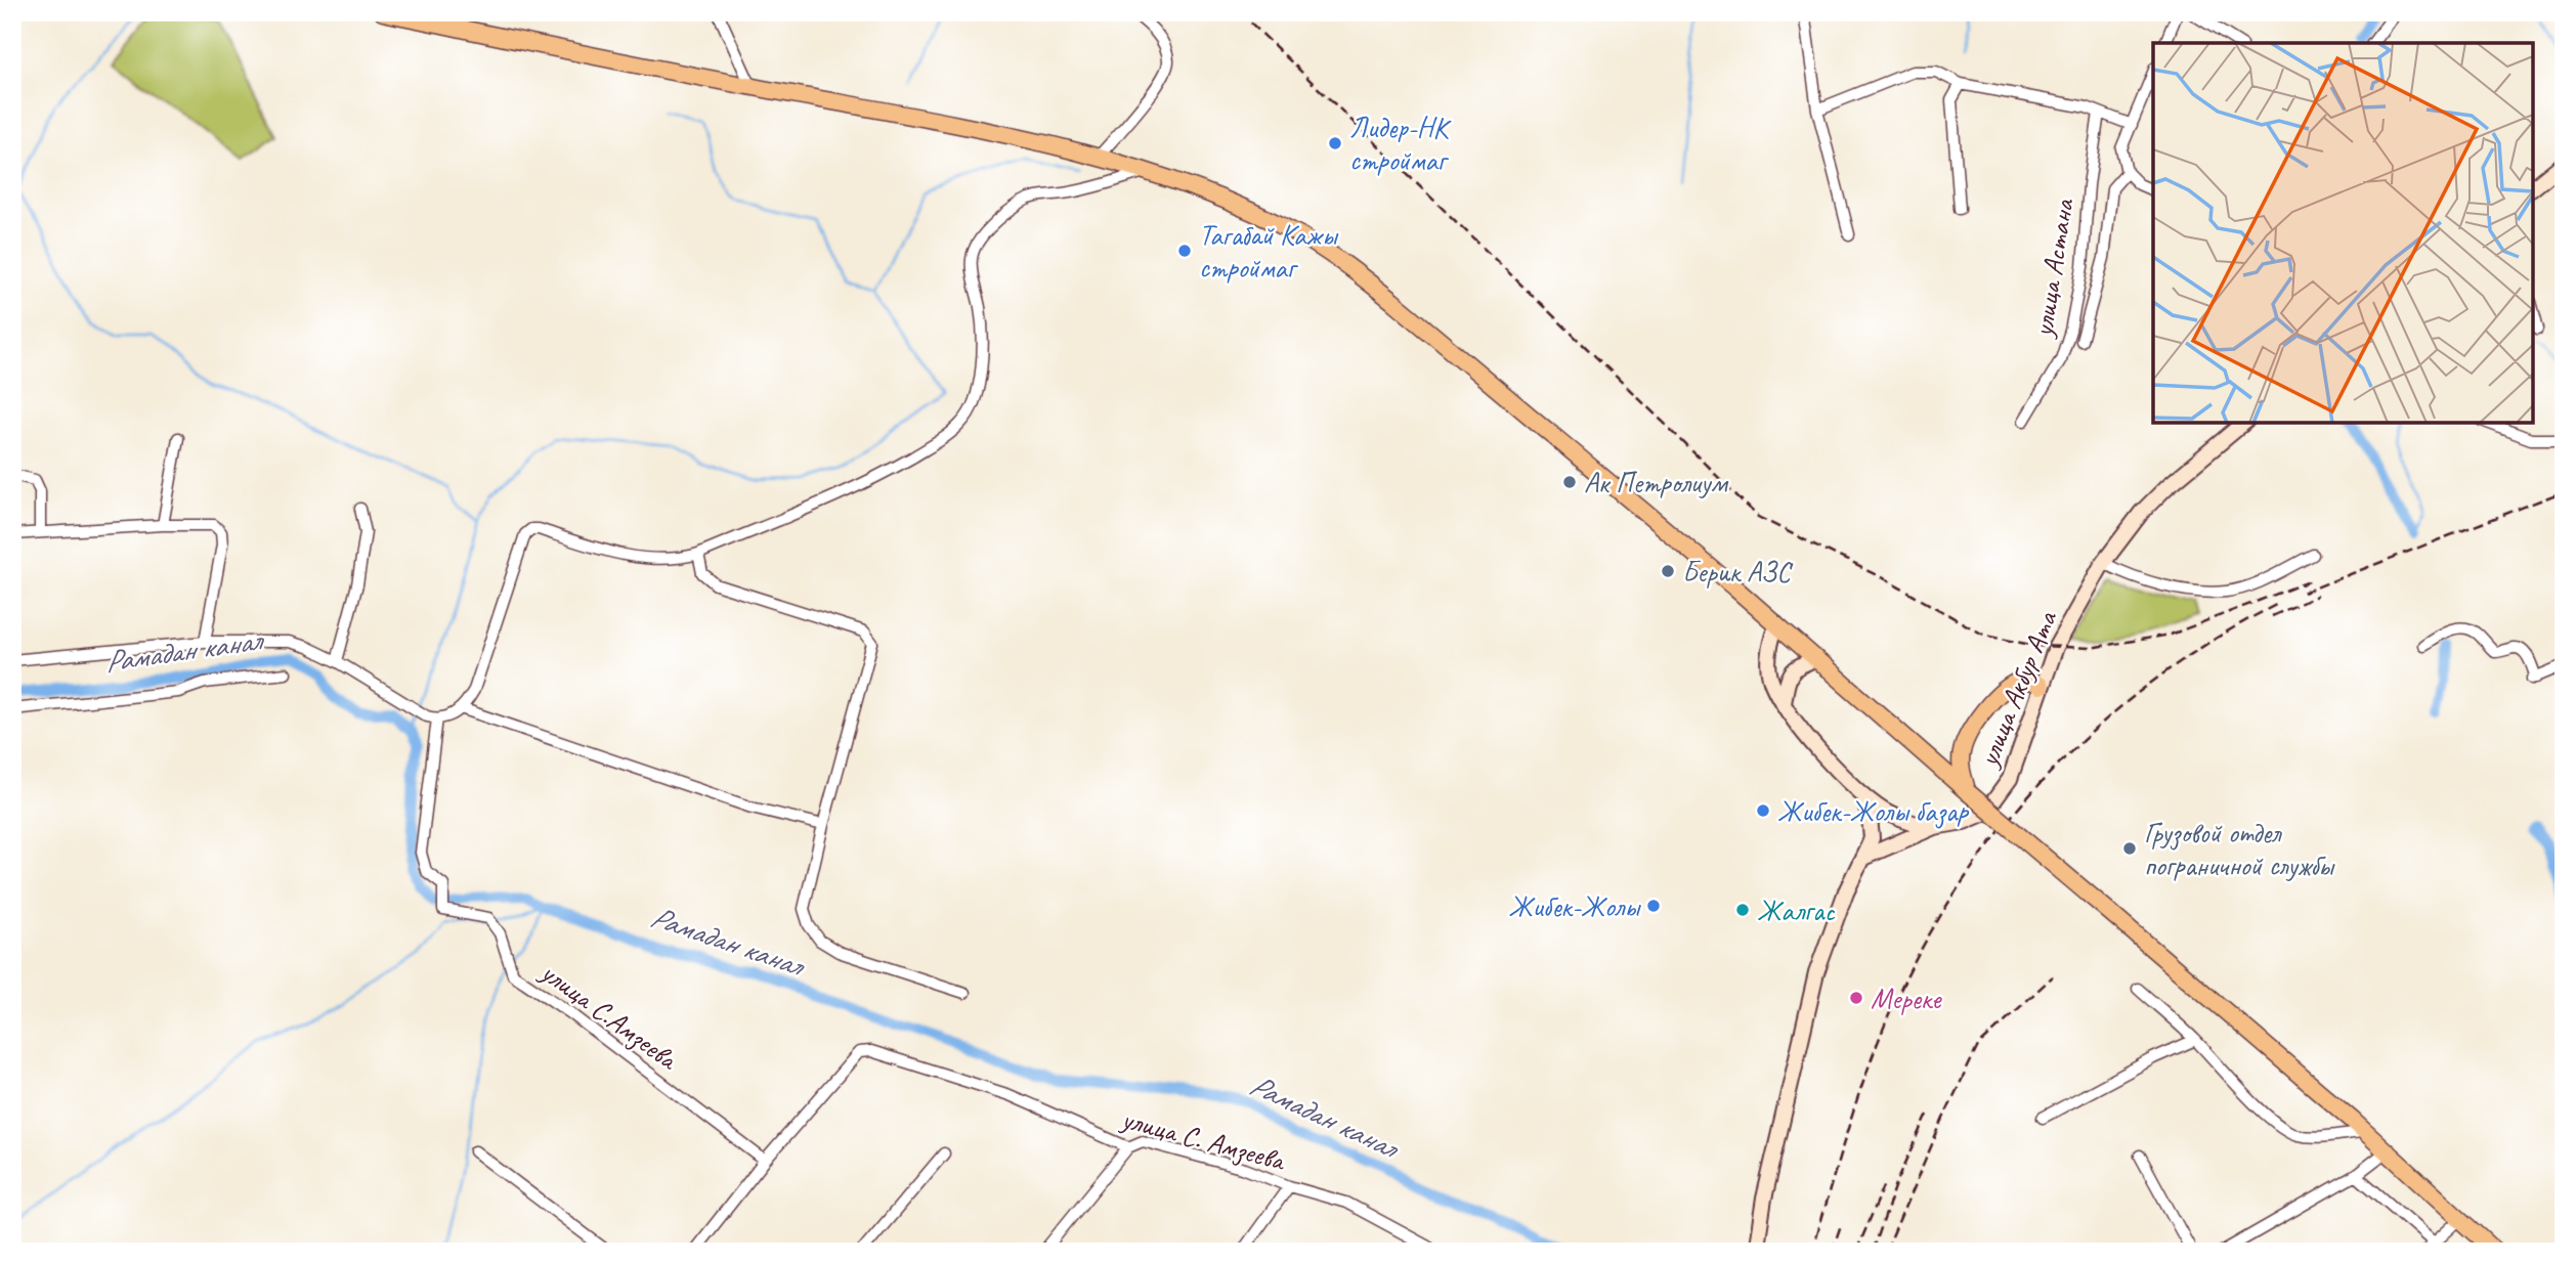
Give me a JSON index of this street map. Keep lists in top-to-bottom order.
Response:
{
  "streets": {
    "main road": ["улица Акбур Ата"],
    "street": ["улица Астана", "улица С.Амзеева", "улица С. Амзеева"]
  },
  "crossings": [
    ["улица С.Амзеева", "улица С. Амзеева"]
  ],
  "water": ["Рамадан канал"],
  "places": [
    "Лидер-НК строймаг",
    "Тагабай Кажы строймаг",
    "Ак Петролиум",
    "Берик АЗС",
    "Жибек-Жолы базар",
    "Грузовой отдел пограничной службы",
    "Жибек-Жолы",
    "Жалгас",
    "Мереке"
  ]
}
